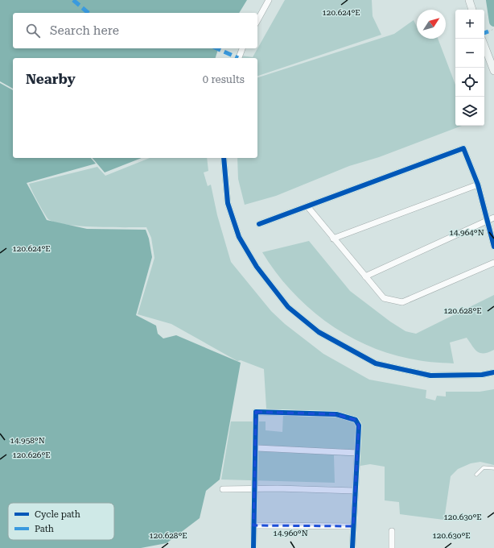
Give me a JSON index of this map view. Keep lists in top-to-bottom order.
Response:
{
  "legend": ["Cycle path", "Path"],
  "north": "top right",
  "page": {
    "map_buttons": ["+", "−"],
    "search": "Search here",
    "heading": ["Nearby", "0 results"]
  },
  "coordinates": [
    "120.624°E",
    "14.964°N",
    "120.628°E",
    "14.958°N",
    "120.626°E",
    "120.630°E",
    "14.960°N"
  ]
}
